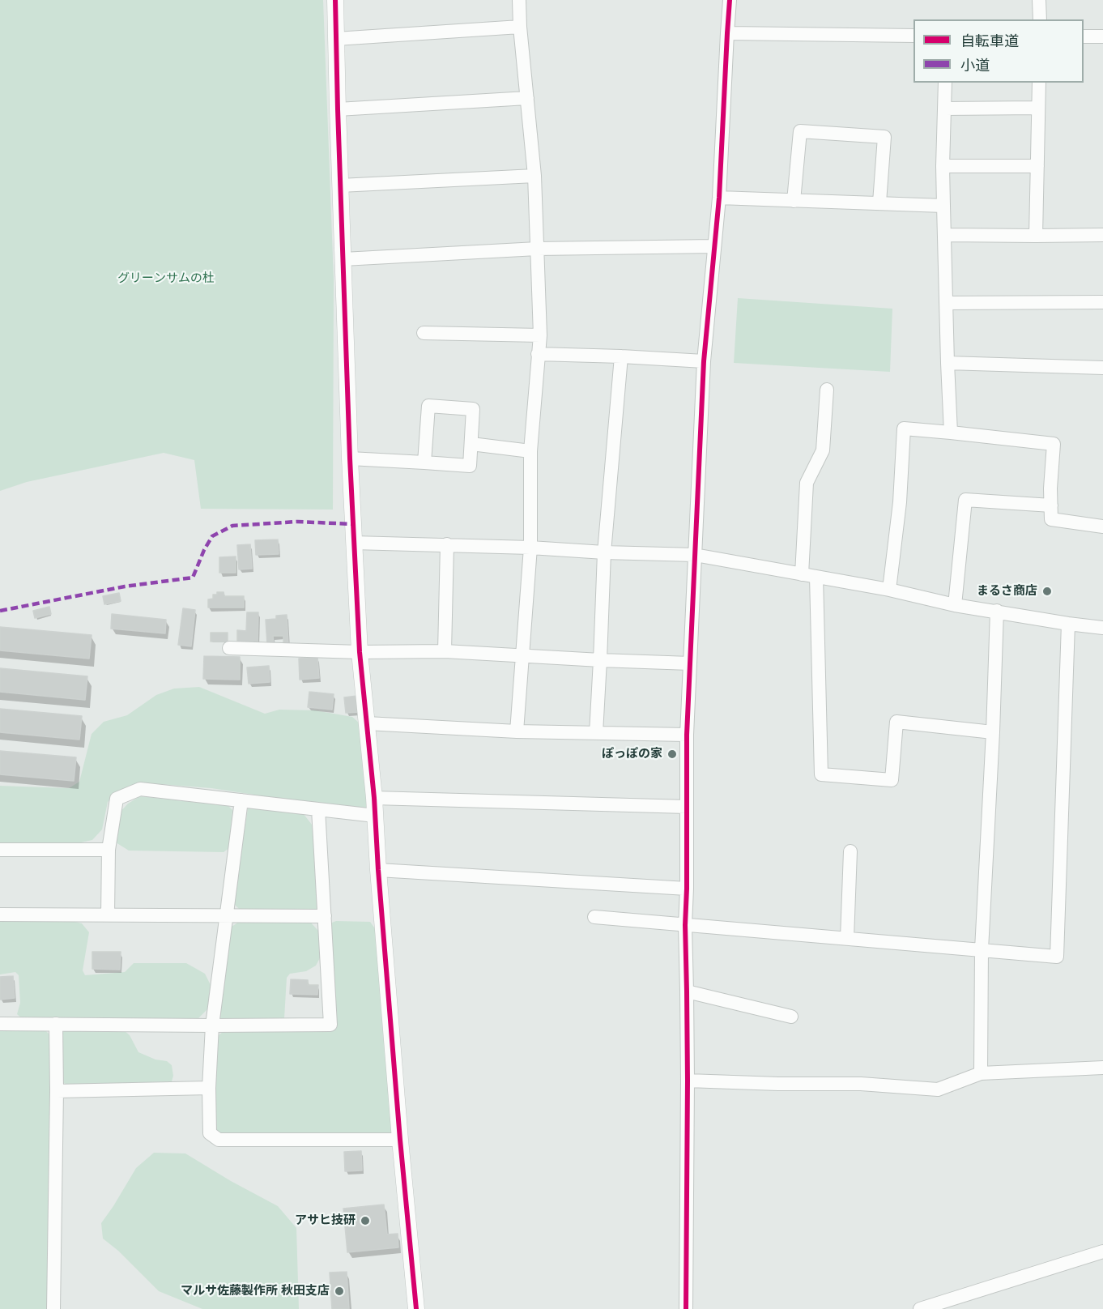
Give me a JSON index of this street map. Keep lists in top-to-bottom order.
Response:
{
  "parks": ["グリーンサムの杜"],
  "places": [
    "まるさ商店",
    "ぽっぽの家",
    "アサヒ技研",
    "マルサ佐藤製作所 秋田支店"
  ],
  "legend": ["自転車道", "小道"]
}
